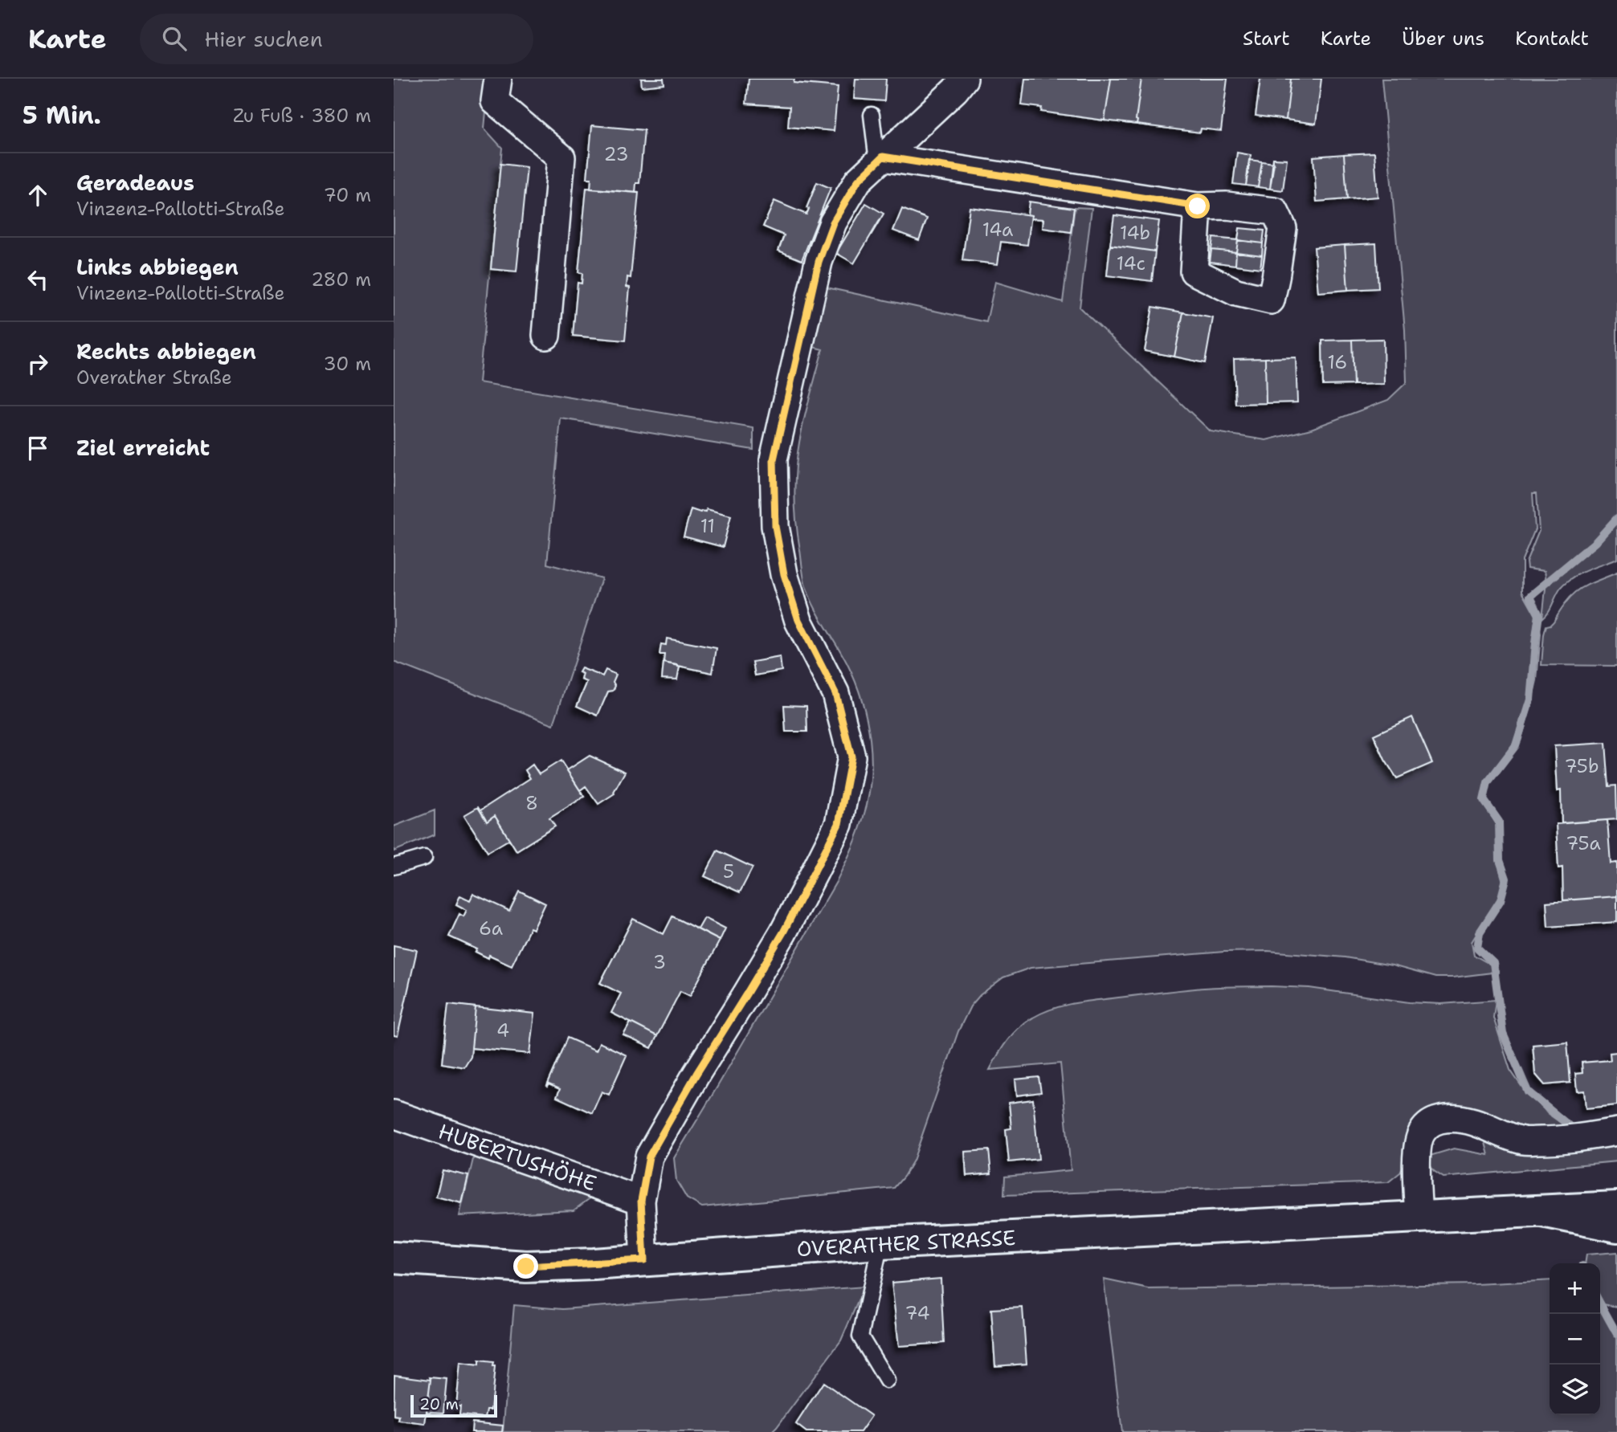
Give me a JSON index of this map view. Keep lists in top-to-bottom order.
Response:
{
  "streets": {
    "main road": ["OVERATHER STRASSE"],
    "street": ["HUBERTUSHÖHE"]
  },
  "house_numbers": [
    "23",
    "14a",
    "14b",
    "14c",
    "16",
    "11",
    "75b",
    "8",
    "75a",
    "5",
    "6a",
    "3",
    "4",
    "74"
  ],
  "scale_bar": "20 m",
  "page": {
    "header": "Karte",
    "search": "Hier suchen",
    "nav": [
      "Start",
      "Karte",
      "Über uns",
      "Kontakt"
    ],
    "heading": ["5 Min.", "Zu Fuß · 380 m"],
    "list": [
      ["Geradeaus", "Vinzenz-Pallotti-Straße", "70 m"],
      ["Links abbiegen", "Vinzenz-Pallotti-Straße", "280 m"],
      ["Rechts abbiegen", "Overather Straße", "30 m"],
      "Ziel erreicht"
    ],
    "map_buttons": ["+", "−"],
    "scale": "20 m"
  }
}
